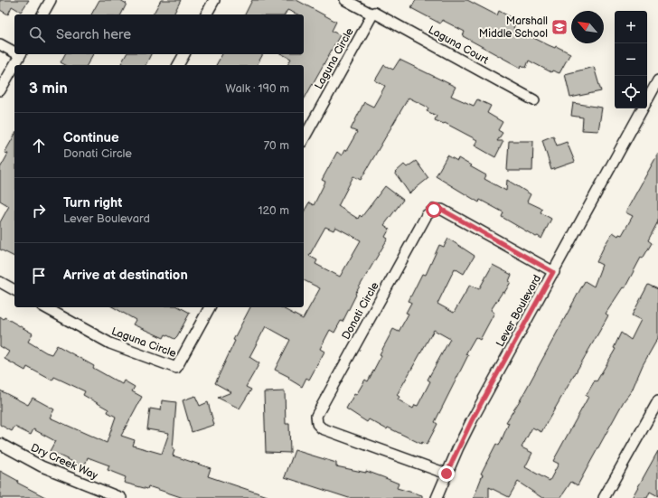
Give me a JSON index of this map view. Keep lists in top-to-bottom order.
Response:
{
  "streets": {
    "street": [
      "Laguna Court",
      "Laguna Circle",
      "Donati Circle",
      "Lever Boulevard",
      "Dry Creek Way"
    ]
  },
  "crossings": [
    ["Laguna Court", "Laguna Circle"],
    ["Donati Circle", "Lever Boulevard"]
  ],
  "places": {
    "school or university": ["Marshall Middle School"]
  },
  "north": "top left",
  "page": {
    "map_buttons": ["+", "−"],
    "search": "Search here",
    "heading": ["3 min", "Walk · 190 m"],
    "list": [
      ["Continue", "Donati Circle", "70 m"],
      ["Turn right", "Lever Boulevard", "120 m"],
      "Arrive at destination"
    ]
  }
}
